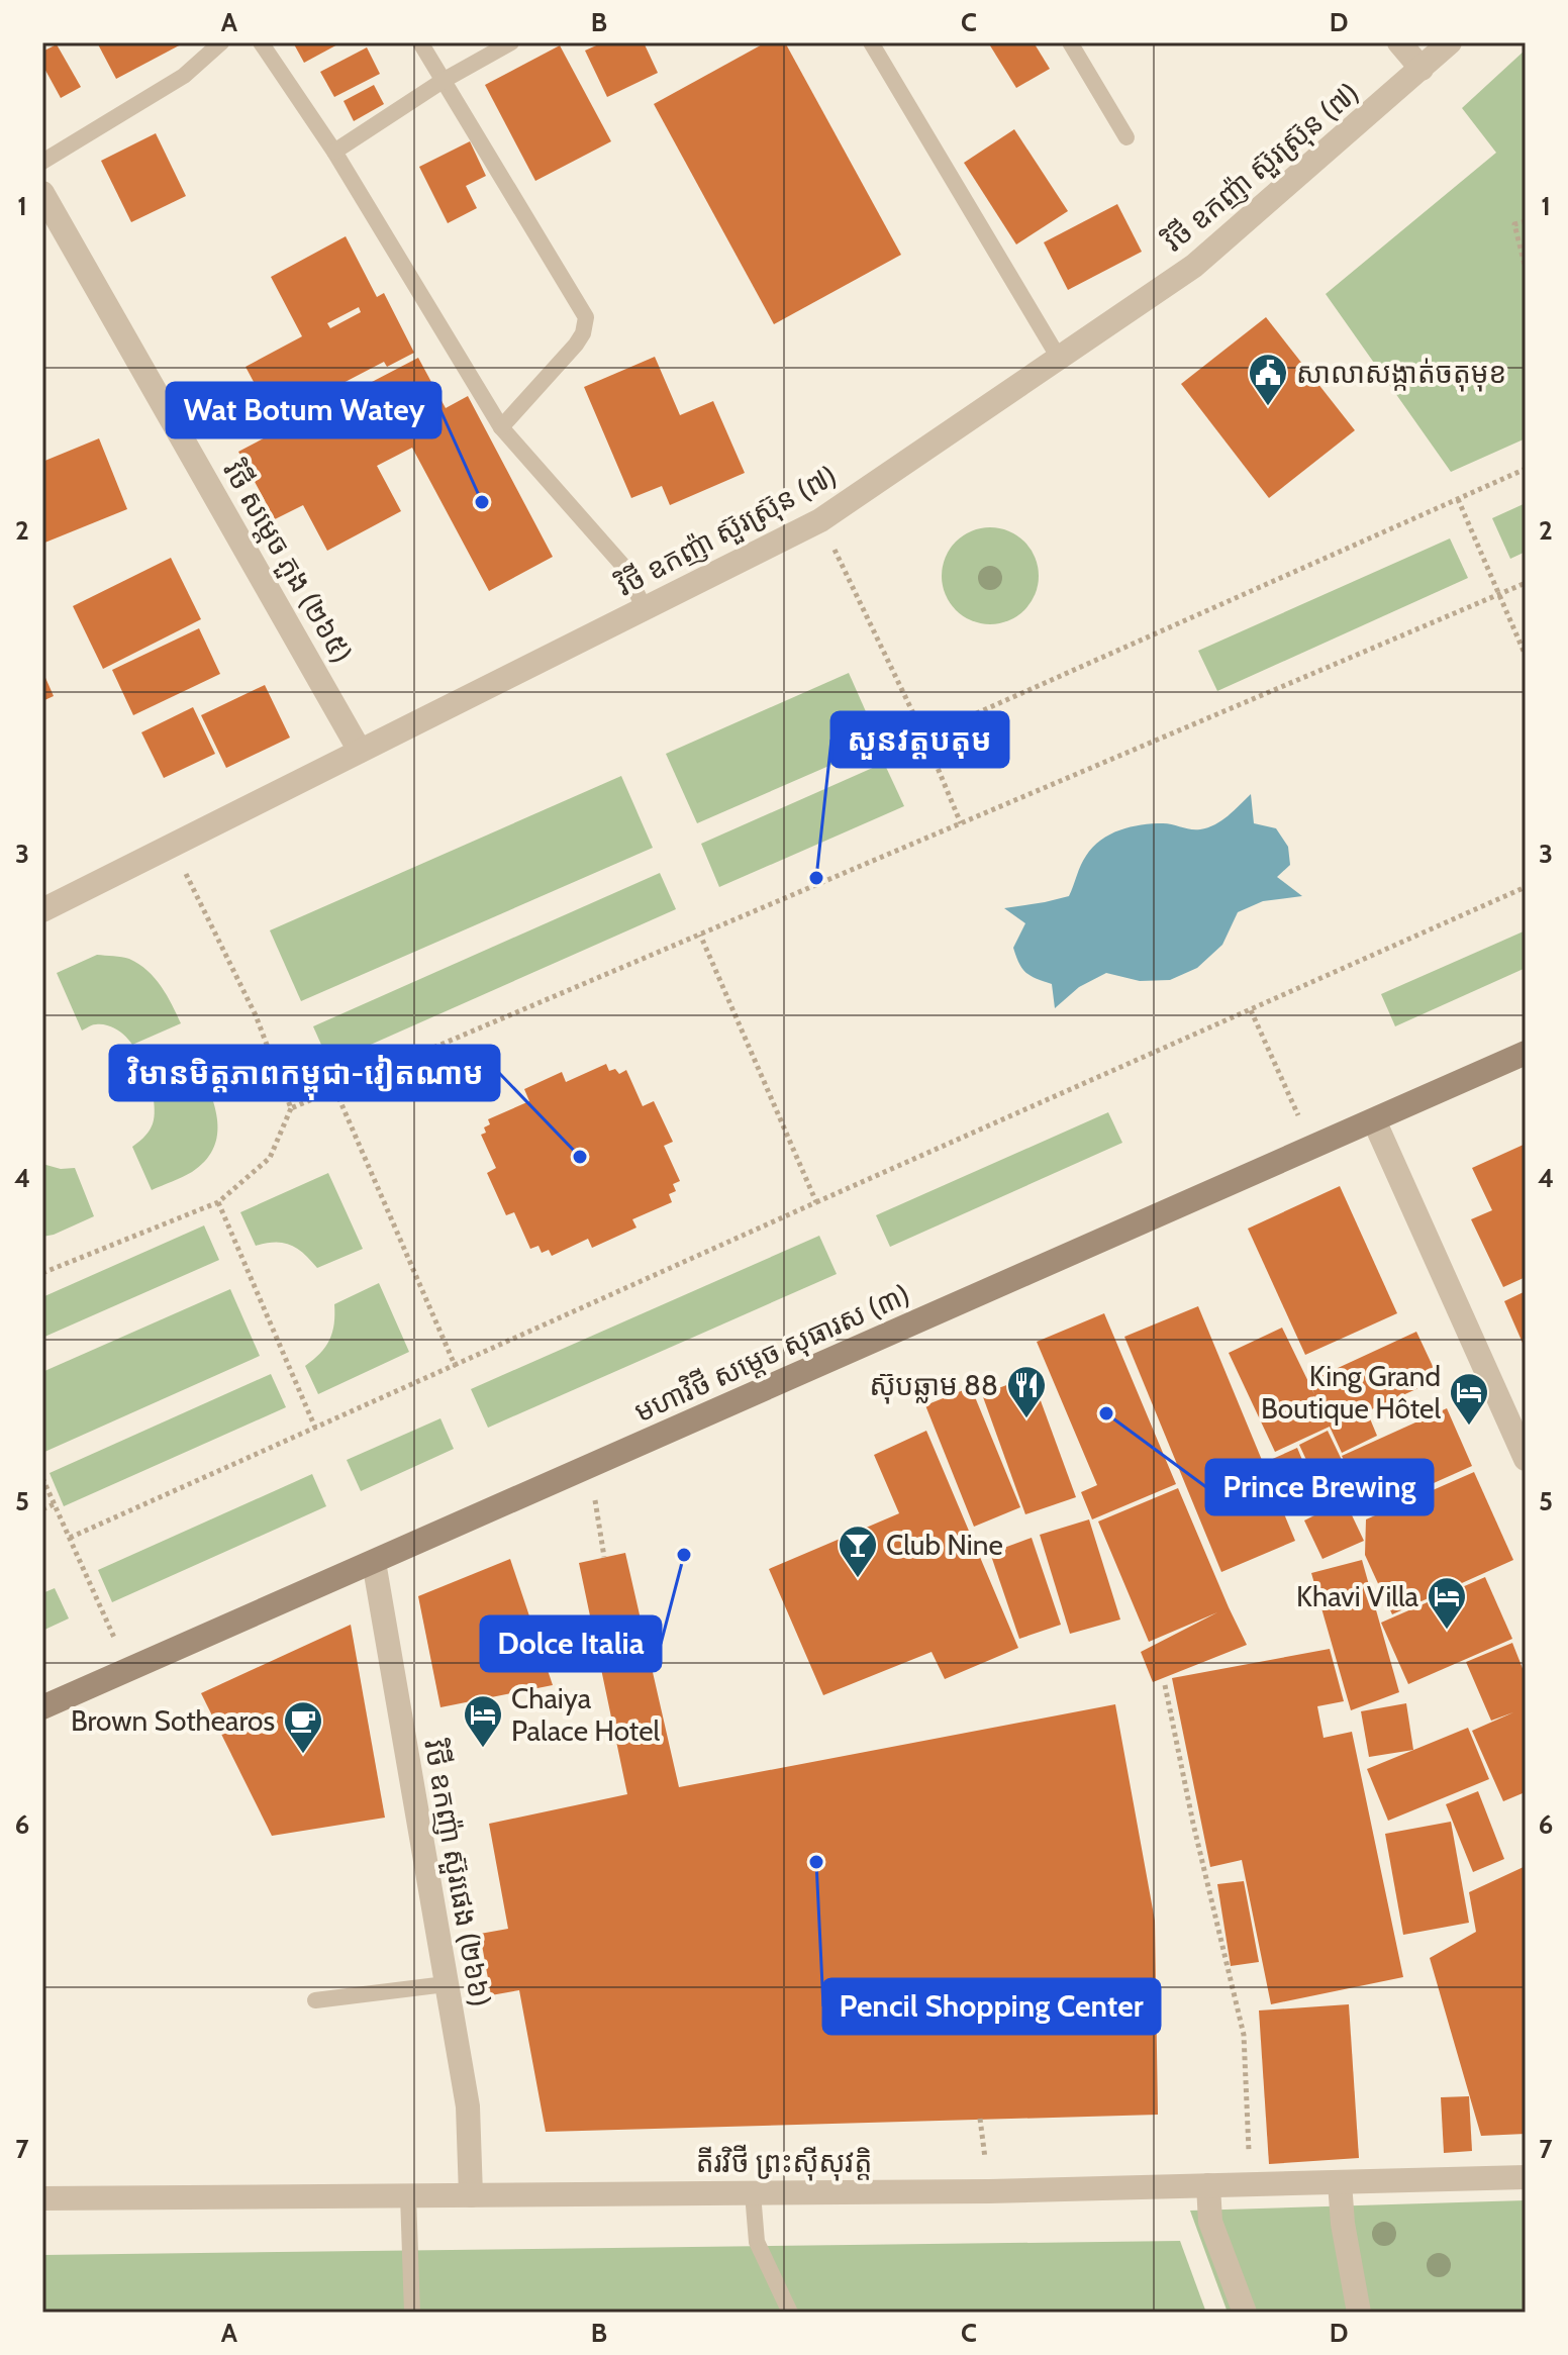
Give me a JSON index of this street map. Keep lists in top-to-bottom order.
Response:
{
  "streets": {
    "street": [
      "វិថី ឧកញ៉ា ស៊ួរស៊្រុន (៧)",
      "វិថី សម្តេច ភួង (២៦៥)",
      "មហាវិថី សម្តេច សុធារស (៣)",
      "វិថី ឧកញ៉ា ស៊ួរផេង (២៦៦)",
      "តីរវិថី ព្រះស៊ីសុវត្តិ"
    ]
  },
  "crossings": [
    ["វិថី ឧកញ៉ា ស៊ួរស៊្រុន (៧)", "វិថី សម្តេច ភួង (២៦៥)"],
    ["មហាវិថី សម្តេច សុធារស (៣)", "វិថី ឧកញ៉ា ស៊ួរផេង (២៦៦)"],
    ["វិថី ឧកញ៉ា ស៊ួរផេង (២៦៦)", "តីរវិថី ព្រះស៊ីសុវត្តិ"]
  ],
  "places": {
    "public building": ["សាលាសង្កាត់ចតុមុខ"],
    "other": [
      "Wat Botum Watey",
      "សួនវត្តបតុម",
      "វិមានមិត្តភាពកម្ពុជា-វៀតណាម",
      "Prince Brewing",
      "Dolce Italia",
      "Pencil Shopping Center"
    ],
    "restaurant": ["ស៊ុបឆ្លាម 88"],
    "hotel": ["King Grand Boutique Hôtel", "Khavi Villa", "Chaiya Palace Hotel"],
    "bar": ["Club Nine"],
    "cafe": ["Brown Sothearos"]
  },
  "grid": {
    "columns": [
      "A",
      "B",
      "C",
      "D"
    ],
    "rows": [
      "1",
      "2",
      "3",
      "4",
      "5",
      "6",
      "7"
    ]
  }
}
